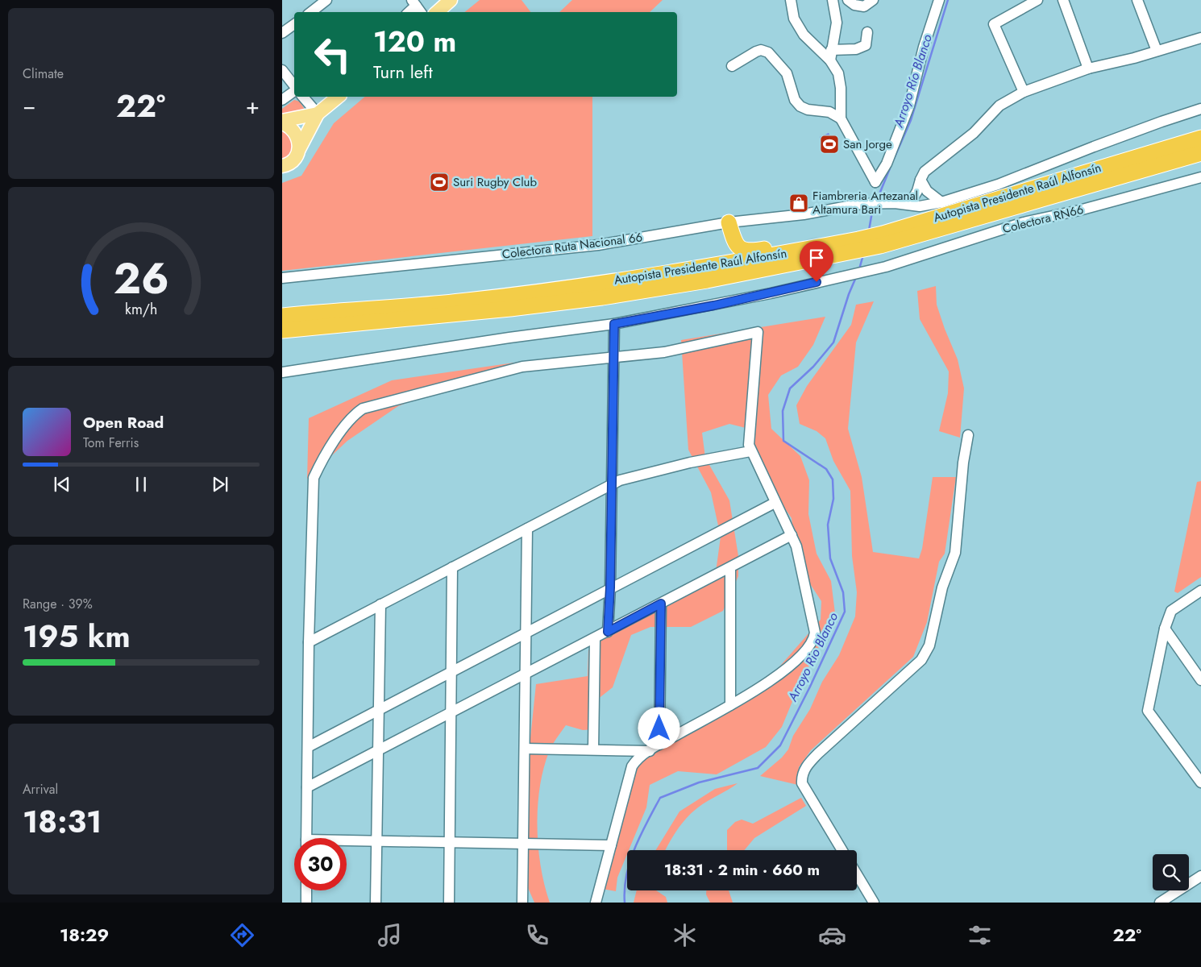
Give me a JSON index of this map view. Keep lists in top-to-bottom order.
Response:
{
  "streets": {
    "highway": ["Autopista Presidente Raúl Alfonsín"],
    "street": ["Colectora RN66", "Colectora Ruta Nacional 66"]
  },
  "water": ["Arroyo Río Blanco", "Arroyo Rio Blanco"],
  "places": {
    "sports": ["San Jorge", "Suri Rugby Club"],
    "shop": ["Fiambreria Artezanal Altamura Bari"]
  },
  "page": {
    "tile": [
      "Climate",
      ["Range · 39%", "195 km"],
      ["Arrival", "18:31"]
    ],
    "turn": ["120 m", "Turn left"],
    "heat": ["−", "22°", "+"],
    "song": ["Open Road", "Tom Ferris"],
    "limit": "30",
    "trip": "18:31 · 2 min · 660 m",
    "tabs": ["18:29", "22°"],
    "gauge": ["26", "km/h"]
  }
}
